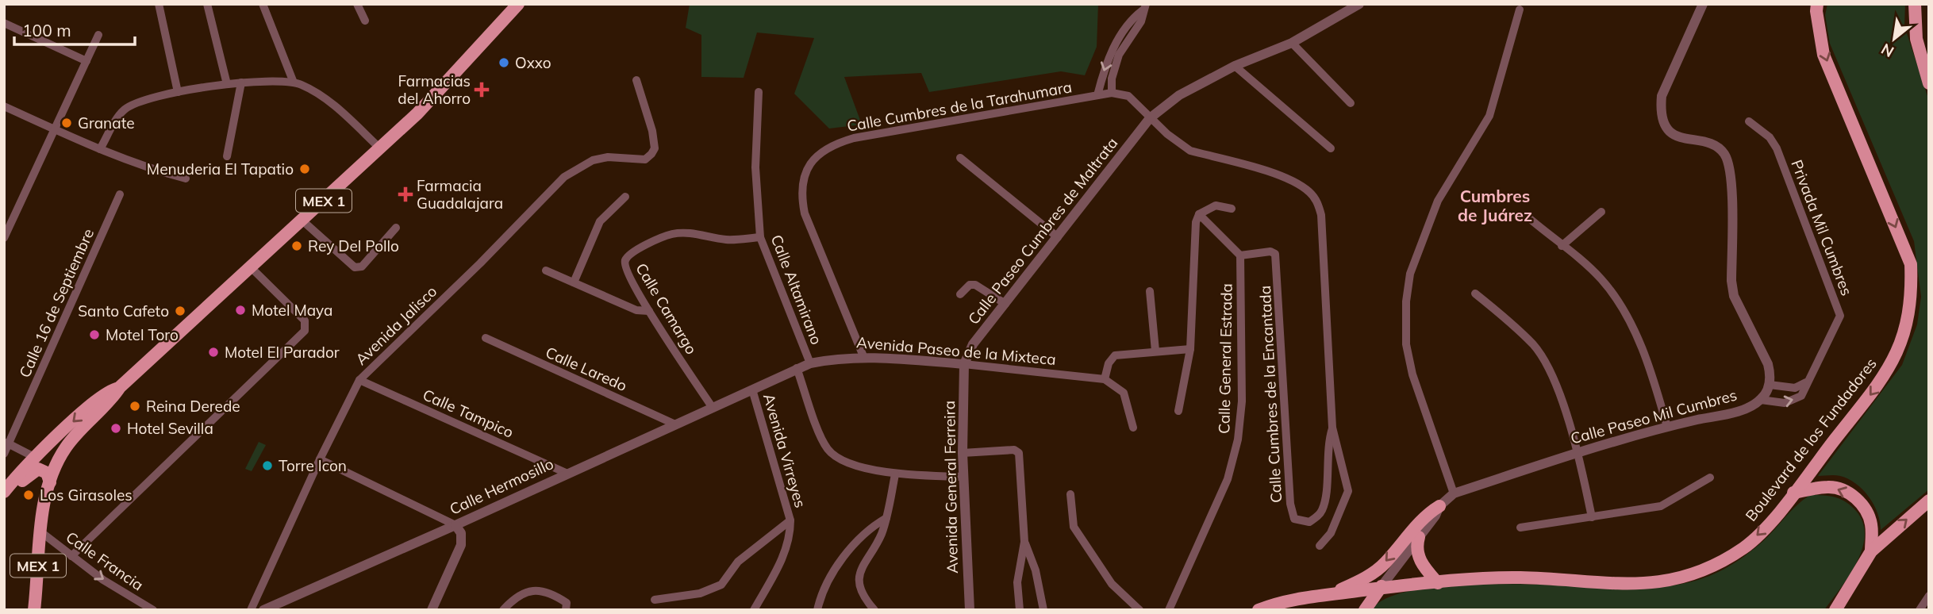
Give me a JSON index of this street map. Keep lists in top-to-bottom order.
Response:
{
  "streets": {
    "main road": ["MEX 1", "Boulevard de los Fundadores"],
    "street": [
      "Calle Cumbres de la Tarahumara",
      "Privada Mil Cumbres",
      "Calle Paseo Cumbres de Maltrata",
      "Calle Altamirano",
      "Calle 16 de Septiembre",
      "Calle Camargo",
      "Avenida Jalisco",
      "Avenida Paseo de la Mixteca",
      "Calle General Estrada",
      "Calle Laredo",
      "Calle Cumbres de la Encantada",
      "Calle Tampico",
      "Calle Paseo Mil Cumbres",
      "Avenida Virreyes",
      "Calle Hermosillo",
      "Avenida General Ferreira",
      "Calle Francia"
    ]
  },
  "crossings": [
    ["Calle Cumbres de la Tarahumara", "Avenida Paseo de la Mixteca"],
    ["MEX 1", "Calle Francia"],
    ["Privada Mil Cumbres", "Calle Paseo Mil Cumbres"],
    ["Calle Paseo Cumbres de Maltrata", "Avenida Paseo de la Mixteca"],
    ["Calle Paseo Cumbres de Maltrata", "Calle Cumbres de la Encantada"],
    ["Calle Paseo Cumbres de Maltrata", "Avenida General Ferreira"],
    ["Calle Altamirano", "Calle Camargo"],
    ["Calle Altamirano", "Avenida Paseo de la Mixteca"],
    ["Calle Camargo", "Calle Hermosillo"],
    ["Avenida Jalisco", "Calle Tampico"],
    ["Avenida Paseo de la Mixteca", "Avenida Virreyes"],
    ["Avenida Paseo de la Mixteca", "Calle Hermosillo"],
    ["Avenida Paseo de la Mixteca", "Avenida General Ferreira"],
    ["Calle General Estrada", "Calle Cumbres de la Encantada"],
    ["Calle Laredo", "Calle Hermosillo"],
    ["Calle Tampico", "Calle Hermosillo"],
    ["Calle Paseo Mil Cumbres", "Boulevard de los Fundadores"],
    ["Avenida Virreyes", "Calle Hermosillo"]
  ],
  "one_way": ["Calle Francia"],
  "districts": ["Cumbres de Juárez"],
  "places": {
    "other": [
      "Oxxo",
      "Granate",
      "Menuderia El Tapatio",
      "Rey Del Pollo",
      "Motel Maya",
      "Santo Cafeto",
      "Motel Toro",
      "Motel El Parador",
      "Reina Derede",
      "Hotel Sevilla",
      "Torre Icon",
      "Los Girasoles"
    ],
    "health": ["Farmacias del Ahorro", "Farmacia Guadalajara"]
  },
  "scale_bar": "100 m",
  "north": "bottom left"
}
